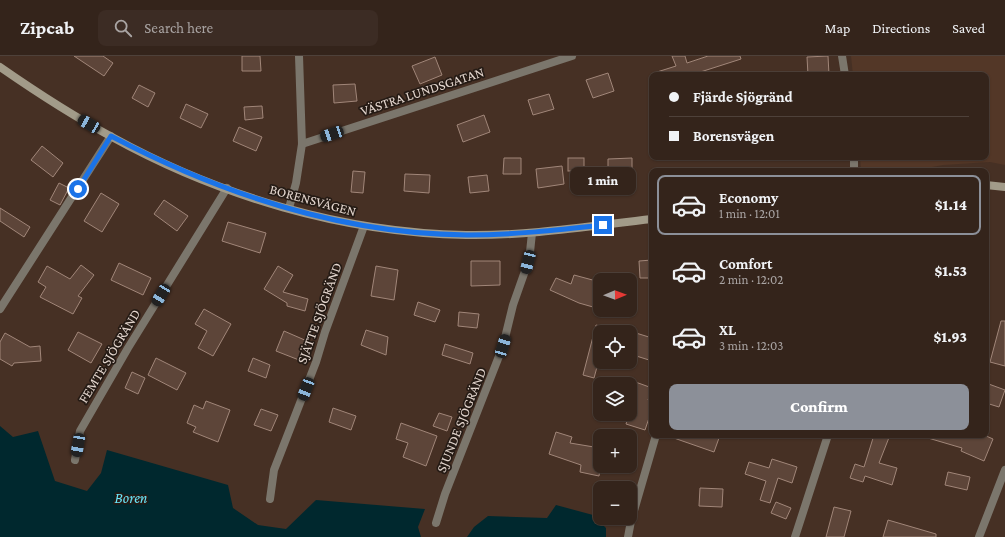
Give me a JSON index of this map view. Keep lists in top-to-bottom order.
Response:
{
  "streets": {
    "street": [
      "VÄSTRA LUNDSGATAN",
      "BORENSVÄGEN",
      "SJÄTTE SJÖGRÄND",
      "FEMTE SJÖGRÄND",
      "SJUNDE SJÖGRÄND"
    ]
  },
  "crossings": [
    ["BORENSVÄGEN", "SJÄTTE SJÖGRÄND"],
    ["BORENSVÄGEN", "FEMTE SJÖGRÄND"],
    ["BORENSVÄGEN", "SJUNDE SJÖGRÄND"]
  ],
  "water": ["Boren"],
  "north": "right",
  "page": {
    "header": "Zipcab",
    "search": "Search here",
    "nav": ["Map", "Directions", "Saved"],
    "banner": ["Fjärde Sjögränd", "Borensvägen"],
    "bubble": "1 min",
    "list": [
      {
        "name": "Economy",
        "note": "1 min · 12:01",
        "value": "$1.14"
      },
      {
        "name": "Comfort",
        "note": "2 min · 12:02",
        "value": "$1.53"
      },
      {
        "name": "XL",
        "note": "3 min · 12:03",
        "value": "$1.93"
      }
    ],
    "map_buttons": ["+", "−"],
    "buttons": "Confirm"
  }
}
